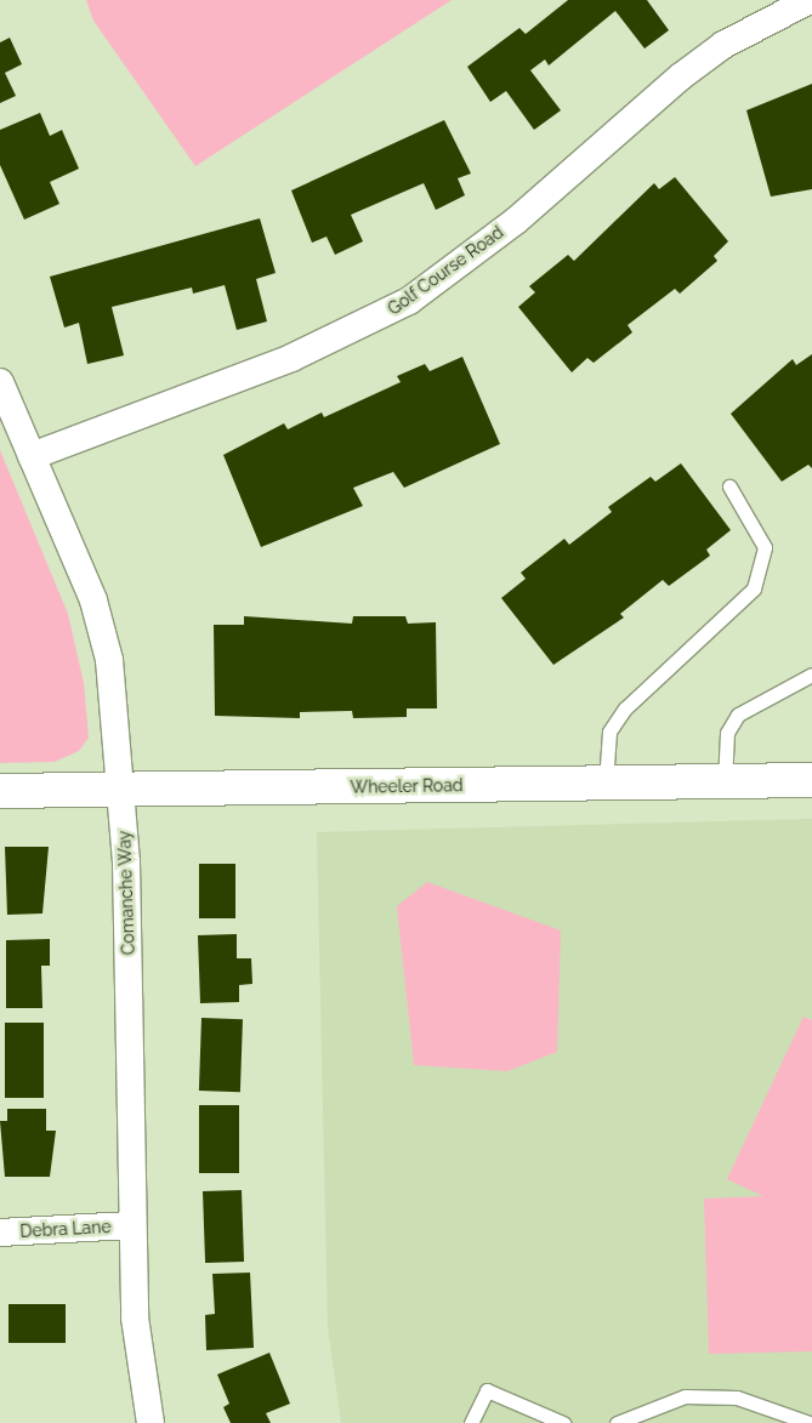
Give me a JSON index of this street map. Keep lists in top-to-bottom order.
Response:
{
  "streets": {
    "street": [
      "Golf Course Road",
      "Wheeler Road",
      "Comanche Way",
      "Debra Lane"
    ]
  },
  "crossings": [
    ["Golf Course Road", "Comanche Way"],
    ["Wheeler Road", "Comanche Way"],
    ["Comanche Way", "Debra Lane"]
  ]
}
